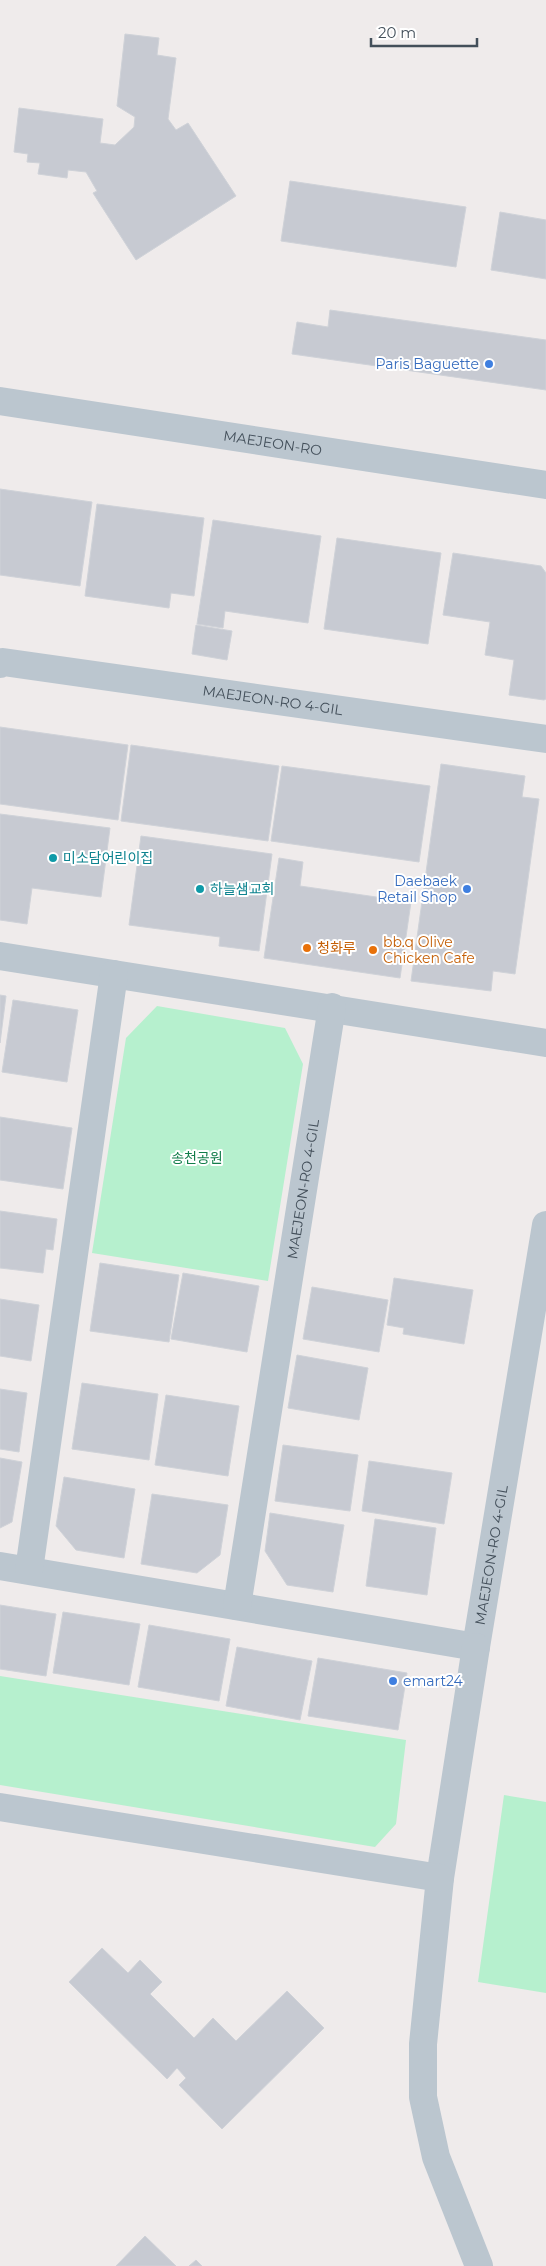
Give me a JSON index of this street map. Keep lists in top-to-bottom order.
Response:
{
  "streets": {
    "street": ["MAEJEON-RO", "MAEJEON-RO 4-GIL"]
  },
  "parks": ["송천공원"],
  "places": [
    "Paris Baguette",
    "미소담어린이집",
    "하늘샘교회",
    "Daebaek Retail Shop",
    "청화루",
    "bb.q Olive Chicken Cafe",
    "emart24"
  ],
  "scale_bar": "20 m"
}
